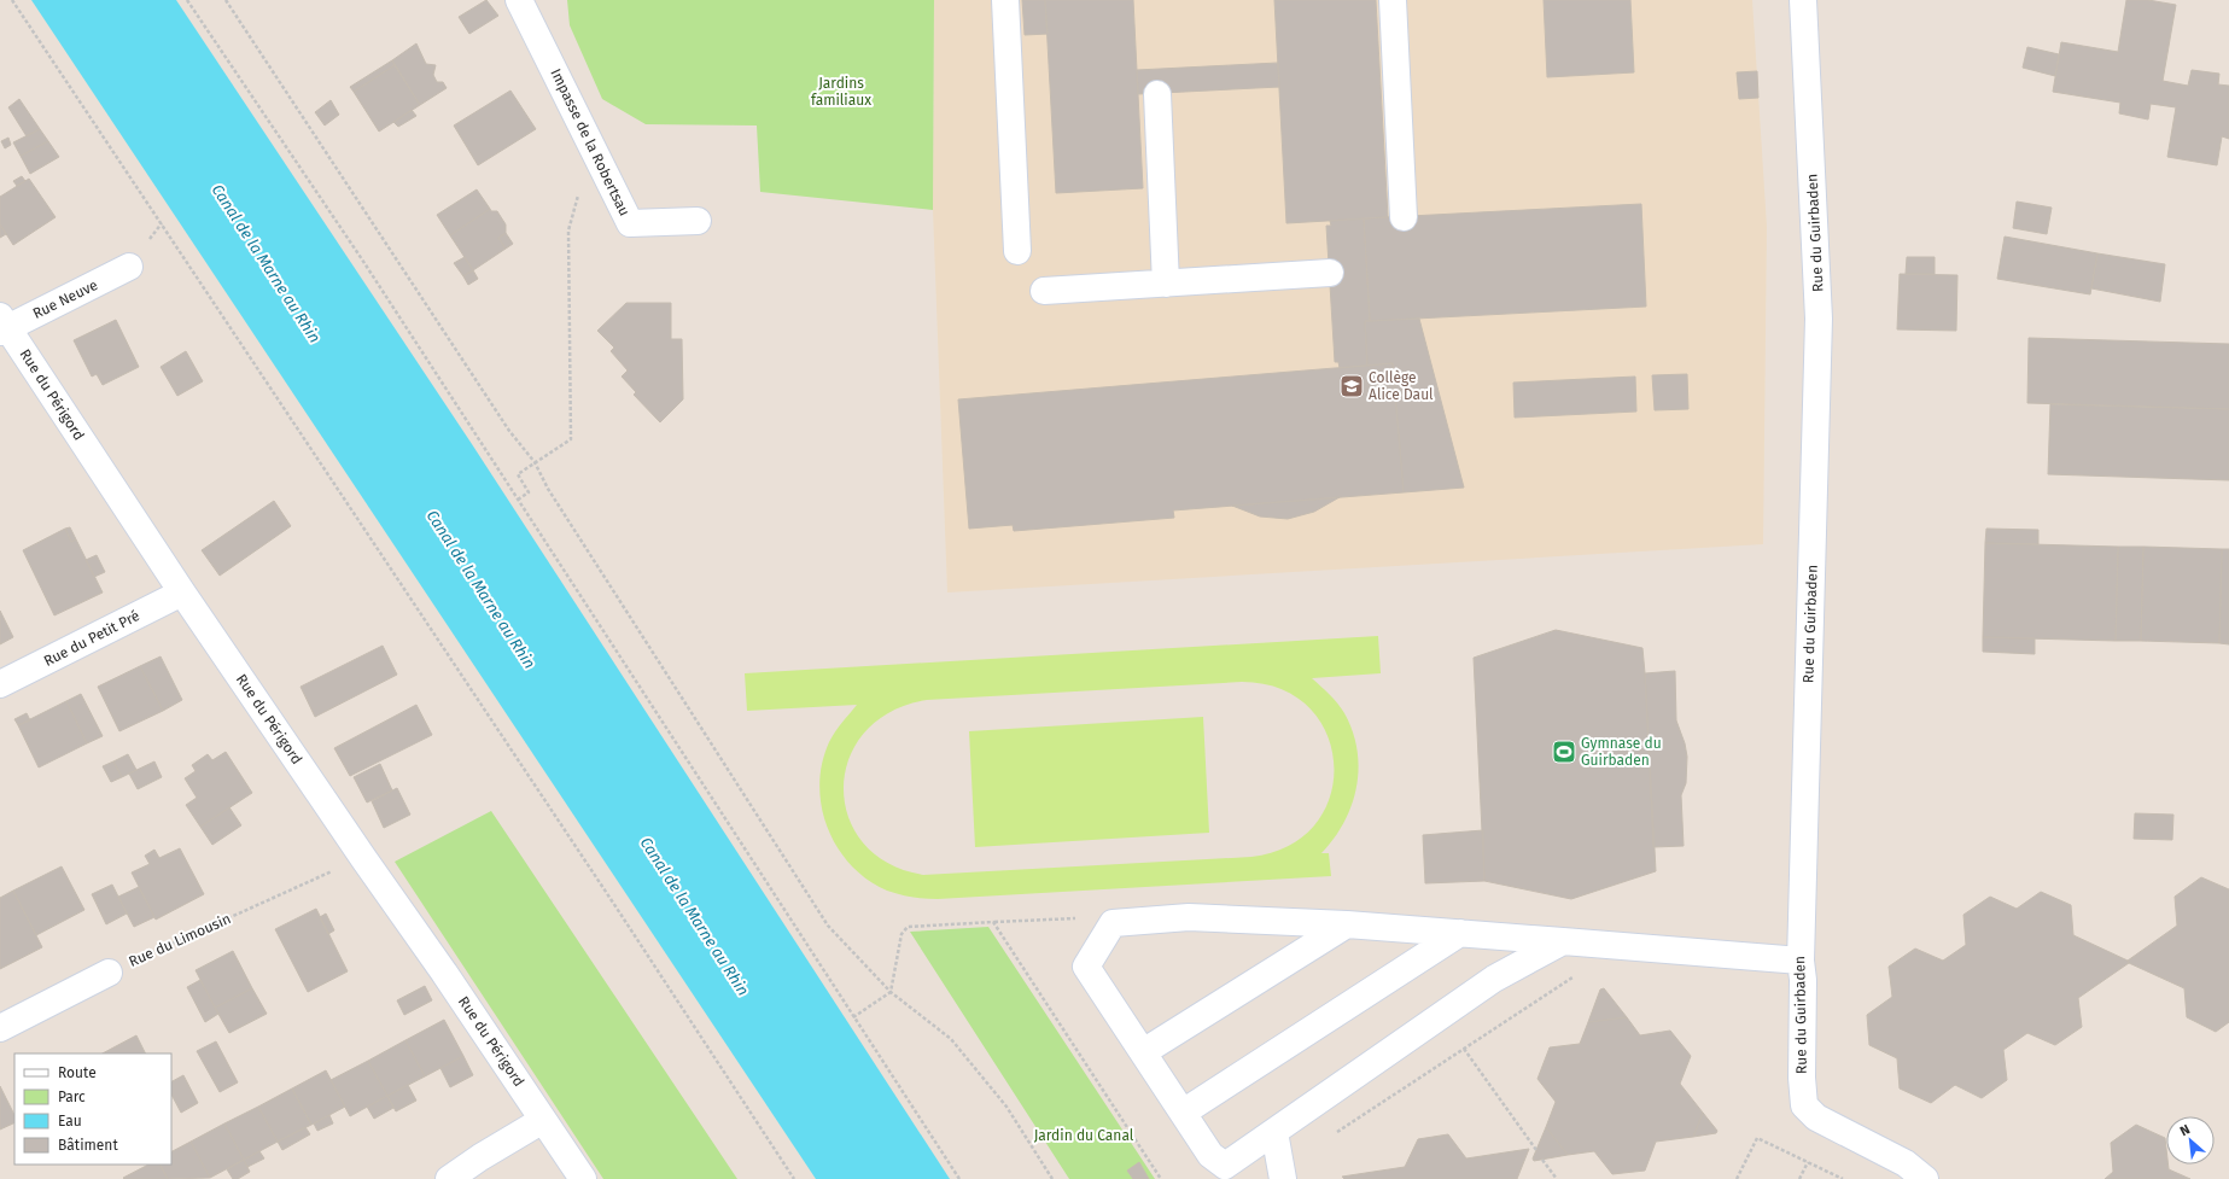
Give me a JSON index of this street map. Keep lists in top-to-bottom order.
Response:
{
  "streets": {
    "street": [
      "Impasse de la Robertsau",
      "Rue du Guirbaden",
      "Rue Neuve",
      "Rue du Périgord",
      "Rue du Petit Pré"
    ],
    "path": ["Rue du Limousin"]
  },
  "crossings": [
    ["Rue Neuve", "Rue du Périgord"],
    ["Rue du Périgord", "Rue du Petit Pré"],
    ["Rue du Périgord", "Rue du Limousin"]
  ],
  "water": ["Canal de la Marne au Rhin"],
  "parks": ["Jardins familiaux", "Jardin du Canal"],
  "places": {
    "school or university": ["Collège Alice Daul"],
    "sports": ["Gymnase du Guirbaden"]
  },
  "legend": [
    "Route",
    "Parc",
    "Eau",
    "Bâtiment"
  ],
  "north": "top left"
}
